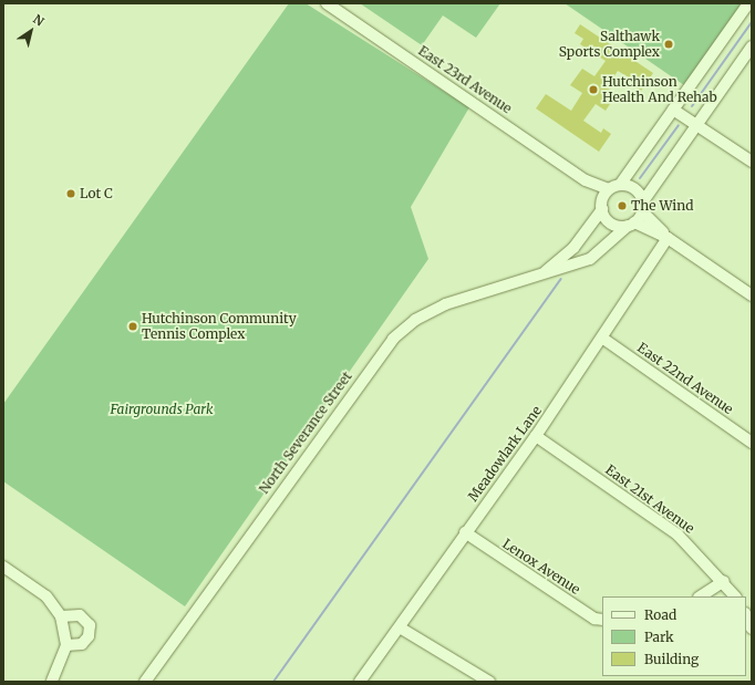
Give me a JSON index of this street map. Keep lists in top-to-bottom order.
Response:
{
  "streets": {
    "street": [
      "East 23rd Avenue",
      "East 22nd Avenue",
      "North Severance Street",
      "Meadowlark Lane",
      "East 21st Avenue",
      "Lenox Avenue"
    ]
  },
  "crossings": [
    ["East 23rd Avenue", "North Severance Street"],
    ["East 22nd Avenue", "Meadowlark Lane"],
    ["Meadowlark Lane", "East 21st Avenue"],
    ["Meadowlark Lane", "Lenox Avenue"]
  ],
  "parks": ["Fairgrounds Park"],
  "places": [
    "Salthawk Sports Complex",
    "Hutchinson Health And Rehab",
    "Lot C",
    "The Wind",
    "Hutchinson Community Tennis Complex"
  ],
  "legend": ["Road", "Park", "Building"],
  "north": "top right"
}
